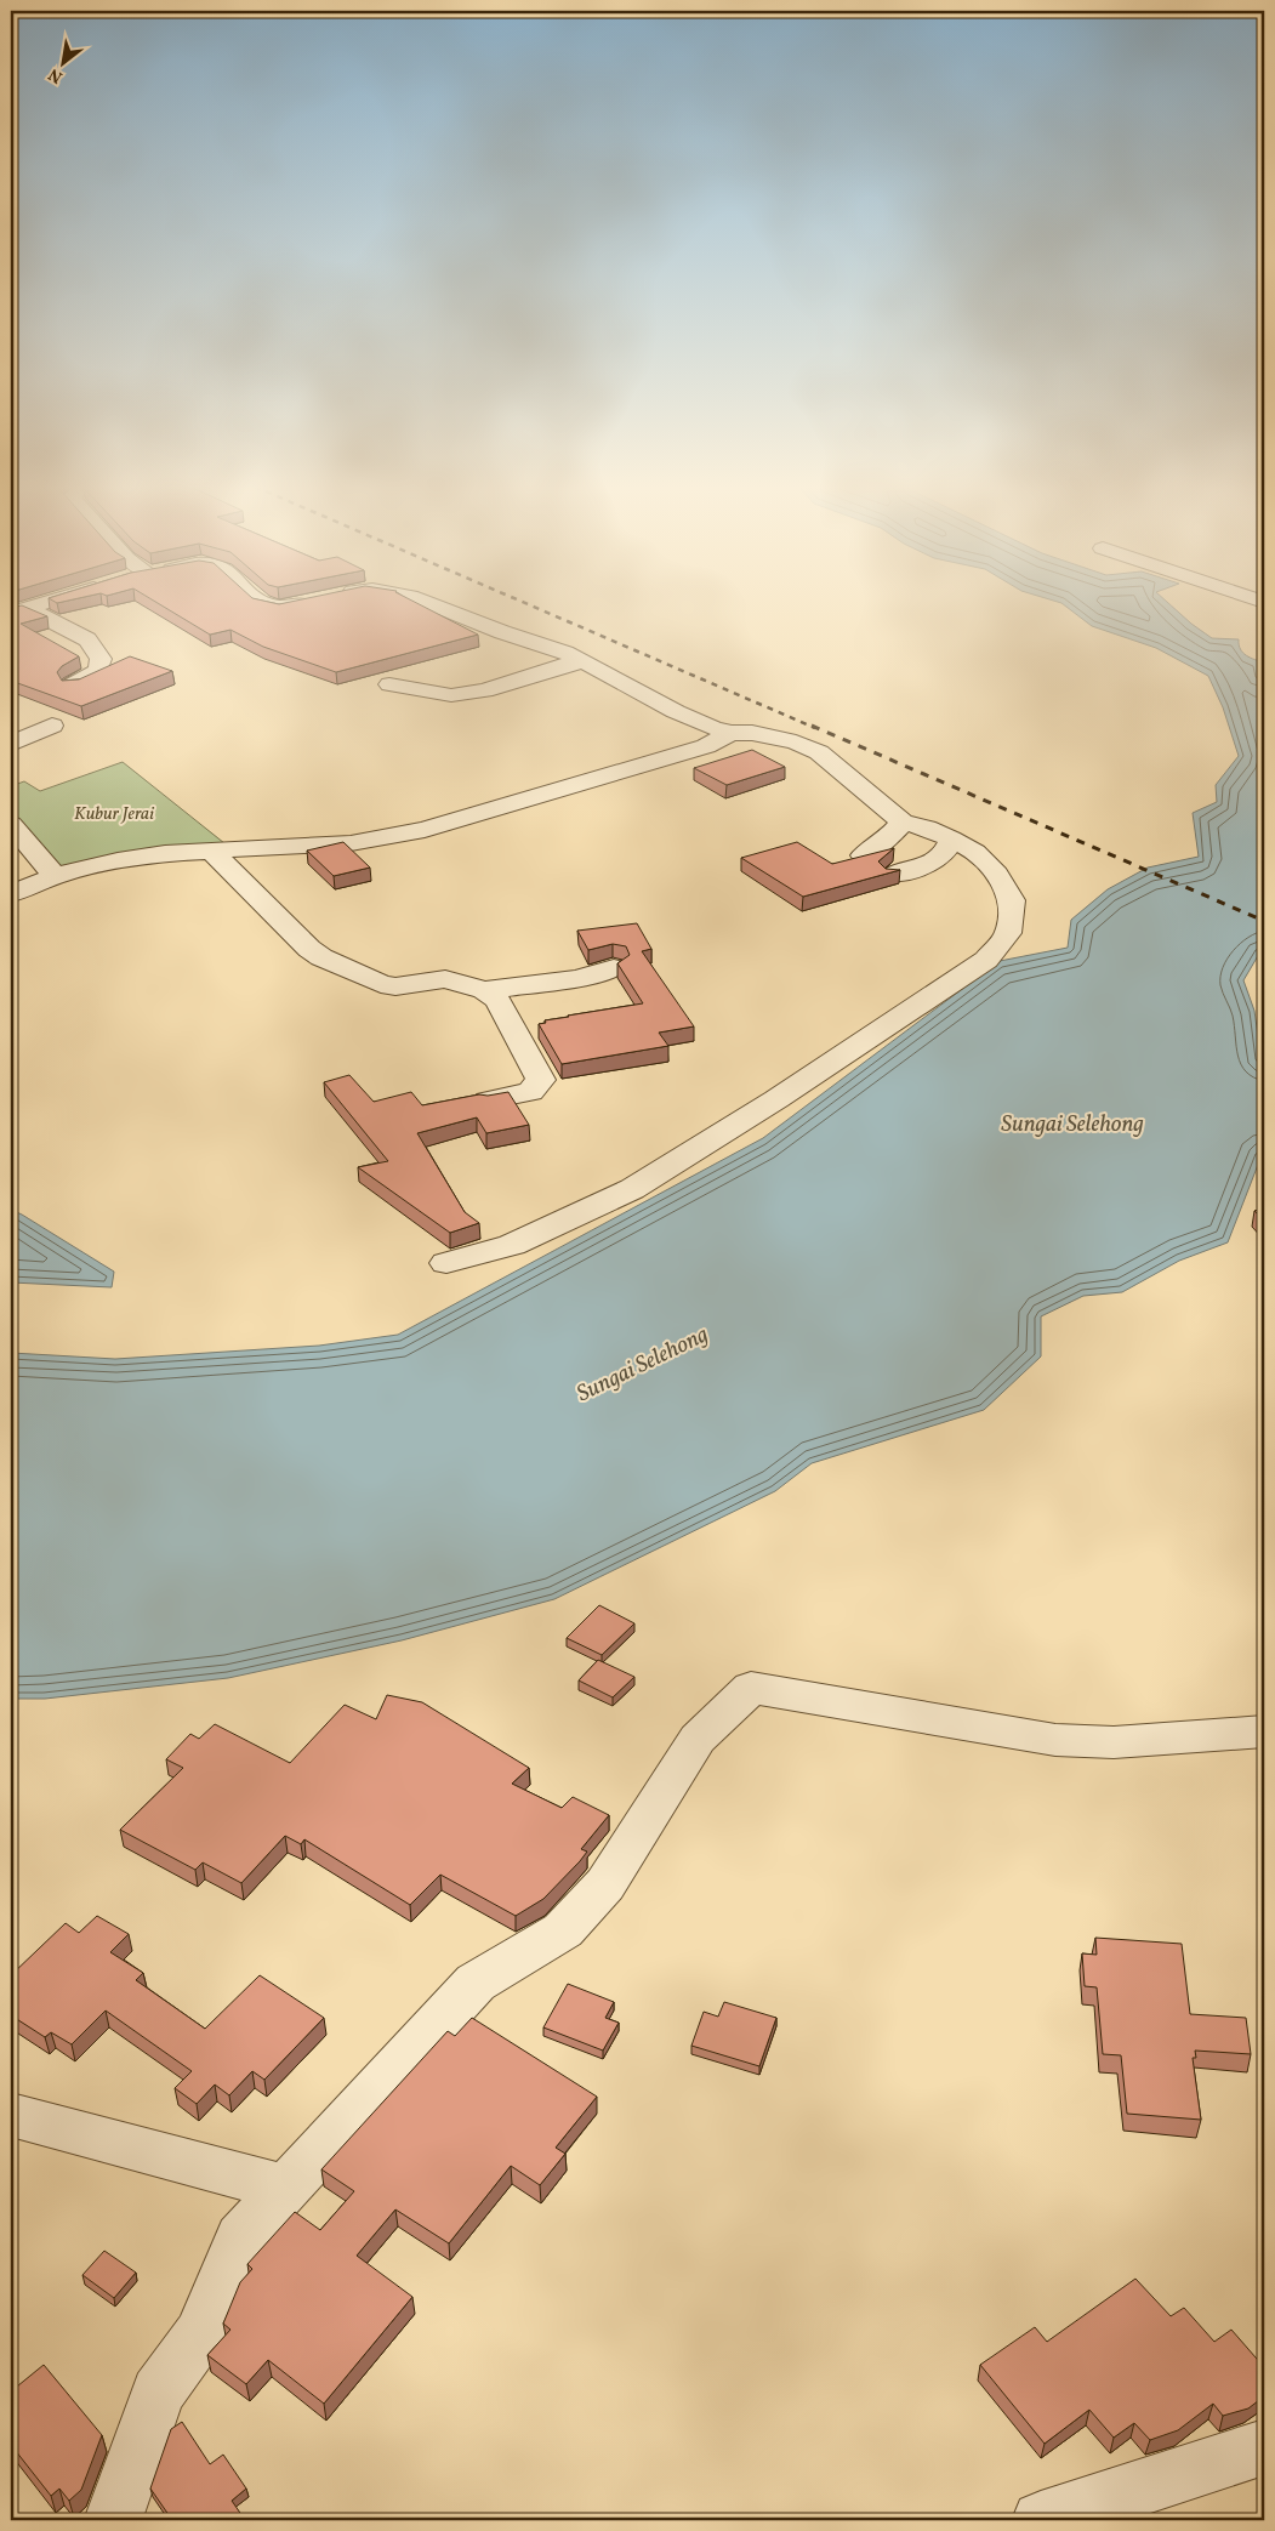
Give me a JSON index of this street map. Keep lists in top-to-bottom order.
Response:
{
  "water": ["Sungai Selehong"],
  "parks": ["Kubur Jerai"],
  "north": "bottom left"
}
